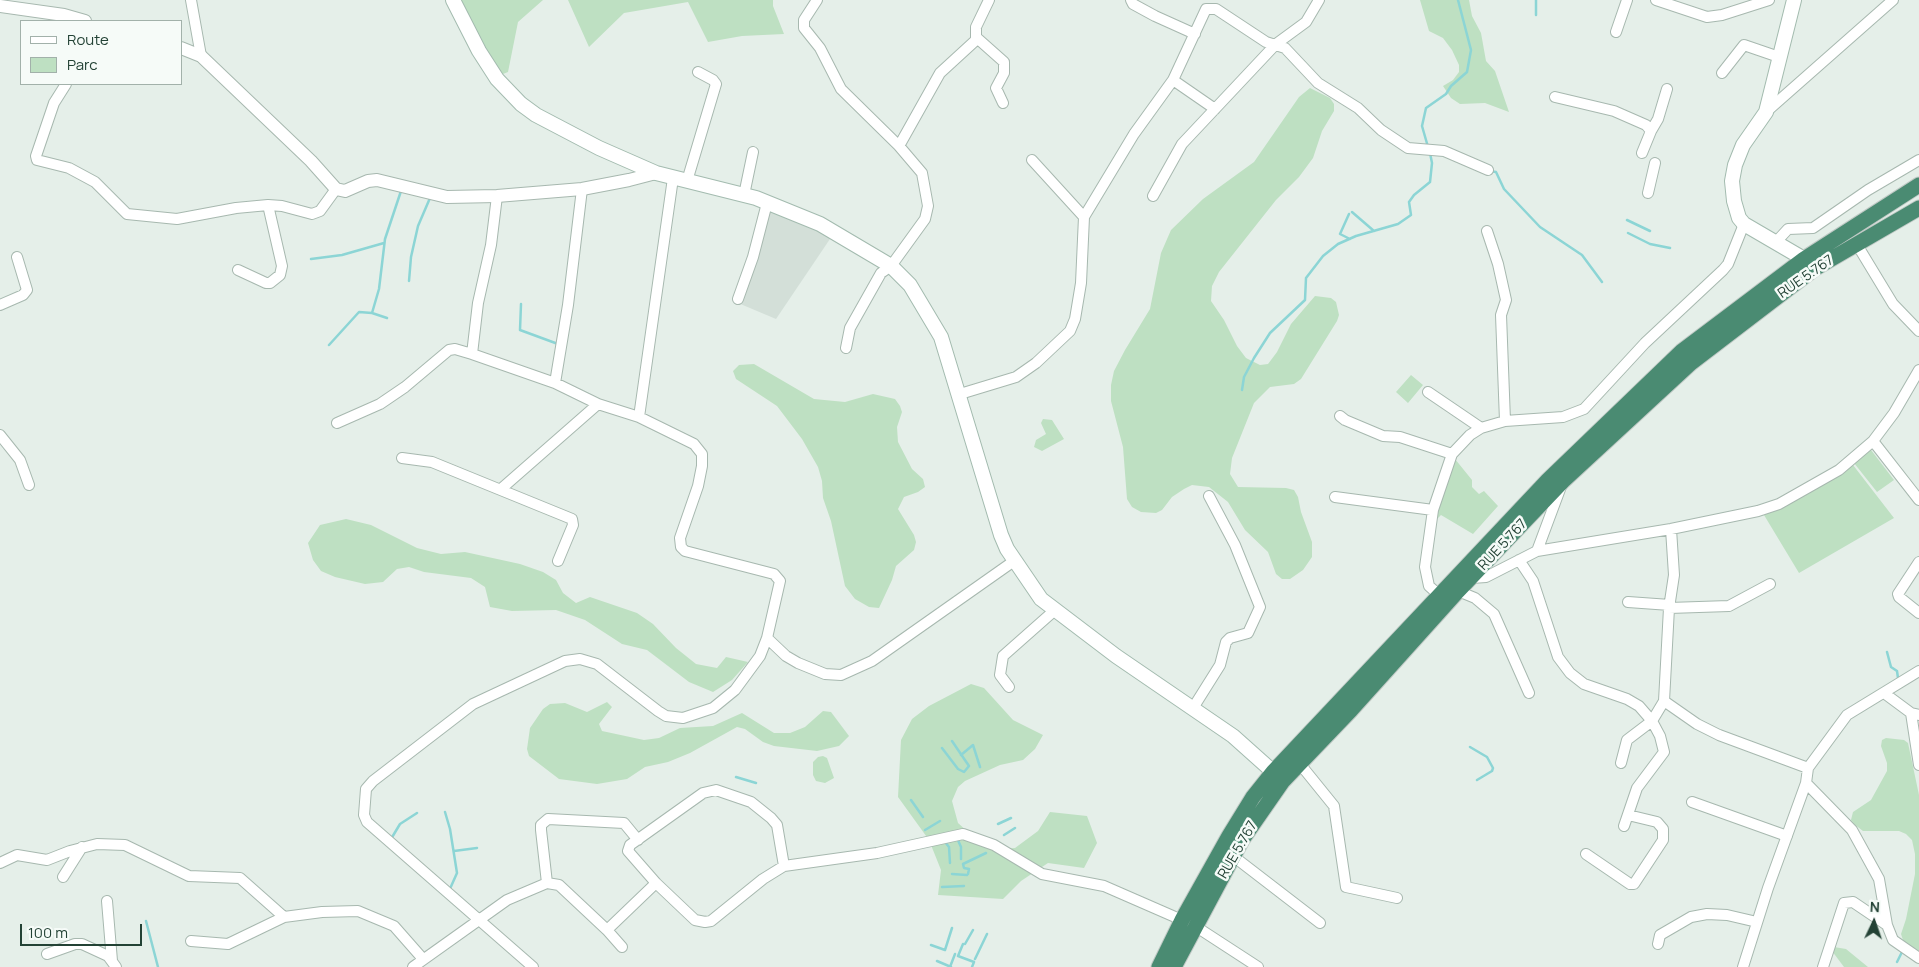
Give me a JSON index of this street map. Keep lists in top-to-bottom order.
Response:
{
  "streets": {
    "highway": ["RUE 5.767"]
  },
  "legend": ["Route", "Parc"],
  "scale_bar": "100 m",
  "north": "top"
}
